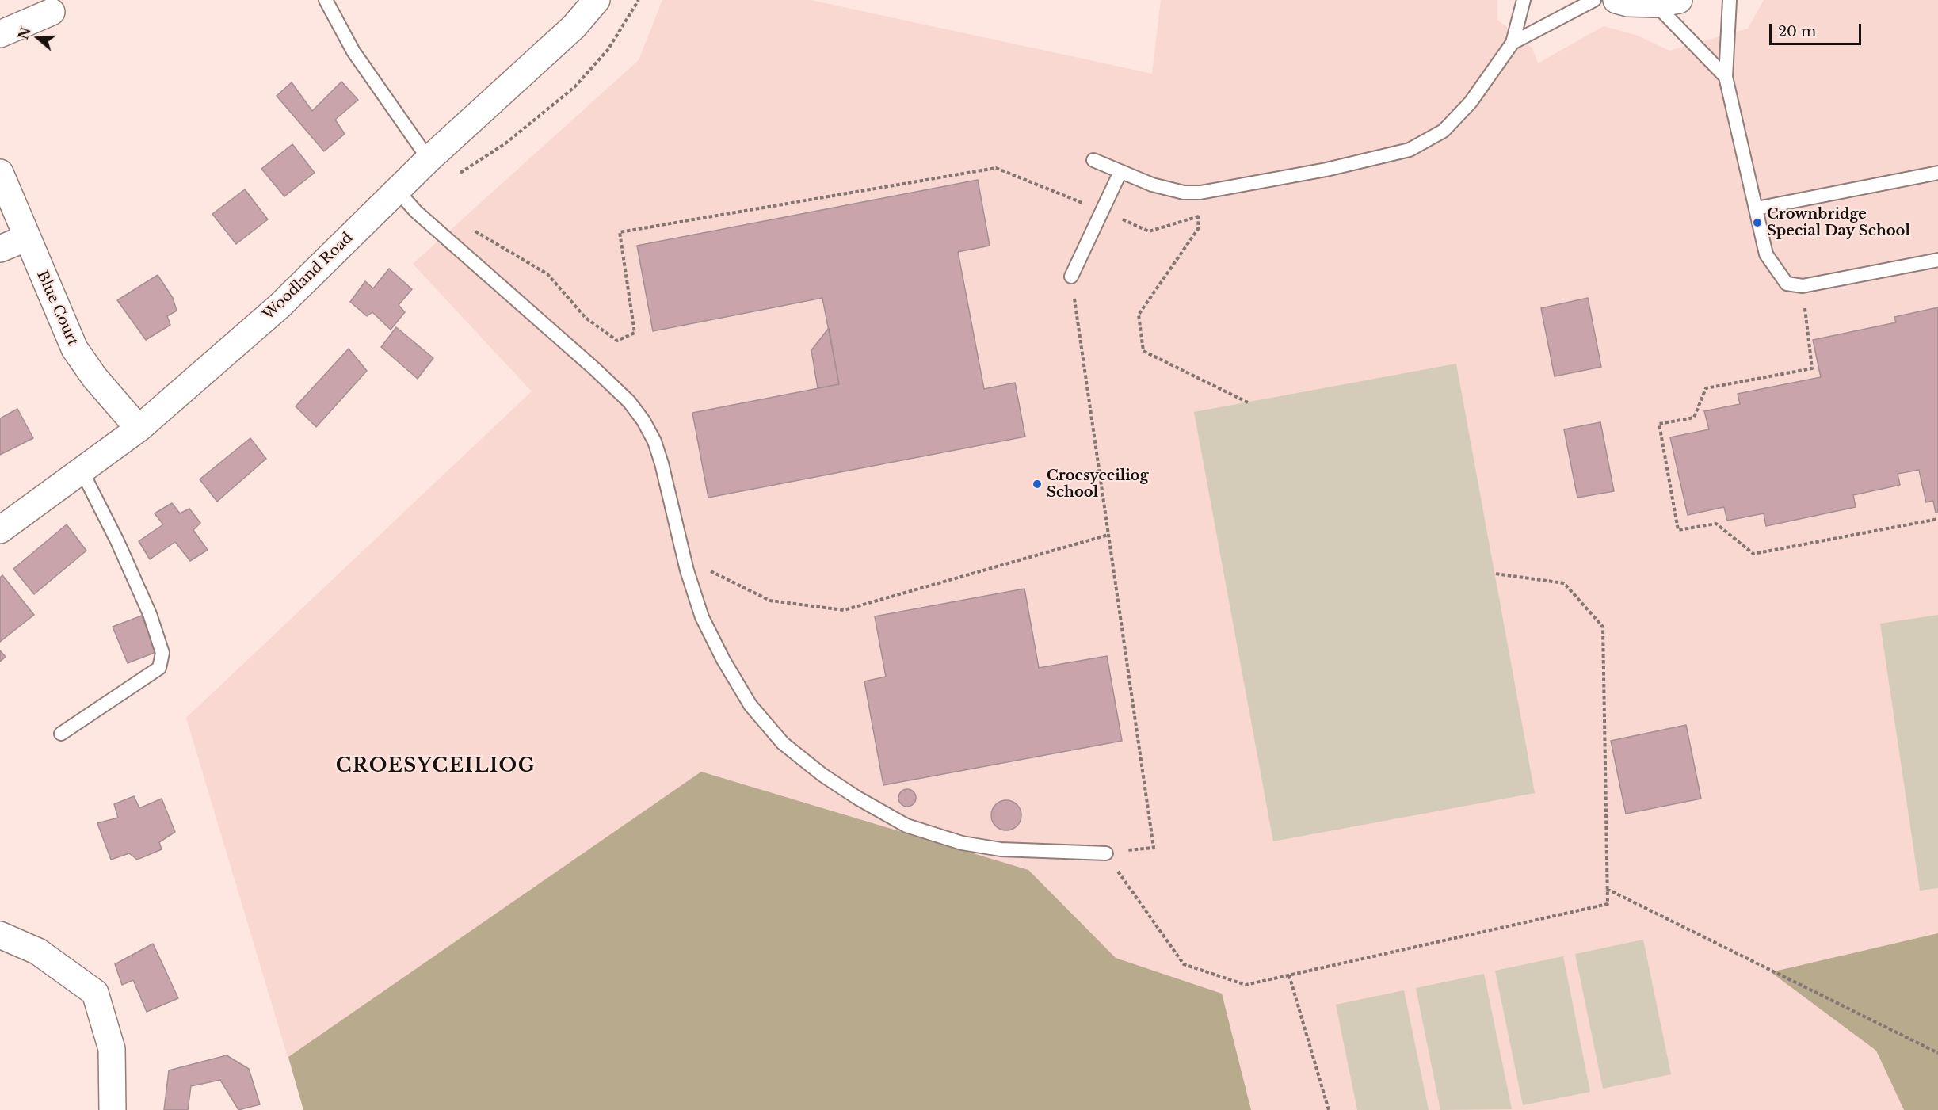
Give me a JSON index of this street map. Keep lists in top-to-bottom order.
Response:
{
  "streets": {
    "street": ["Woodland Road", "Blue Court"]
  },
  "crossings": [
    ["Woodland Road", "Blue Court"]
  ],
  "districts": ["CROESYCEILIOG"],
  "places": ["Crownbridge Special Day School", "Croesyceiliog School"],
  "scale_bar": "20 m",
  "north": "left"
}
